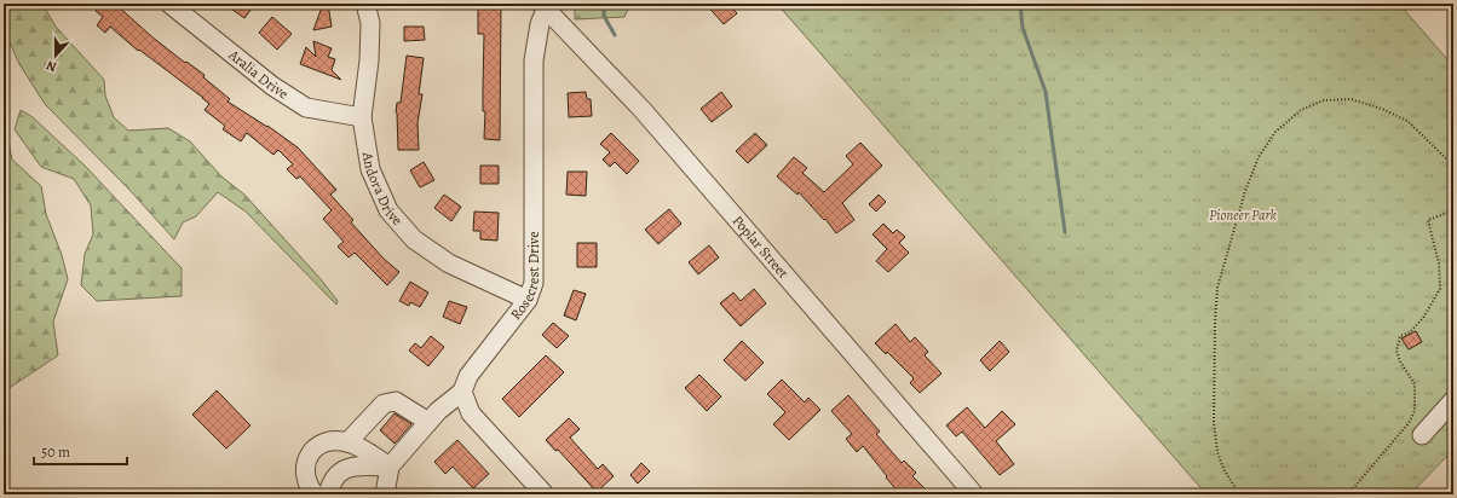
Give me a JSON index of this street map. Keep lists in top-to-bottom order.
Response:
{
  "streets": {
    "street": [
      "Aralia Drive",
      "Andora Drive",
      "Poplar Street",
      "Rosecrest Drive"
    ]
  },
  "crossings": [
    ["Aralia Drive", "Andora Drive"],
    ["Andora Drive", "Rosecrest Drive"],
    ["Poplar Street", "Rosecrest Drive"]
  ],
  "parks": ["Pioneer Park"],
  "scale_bar": "50 m",
  "north": "bottom"
}
